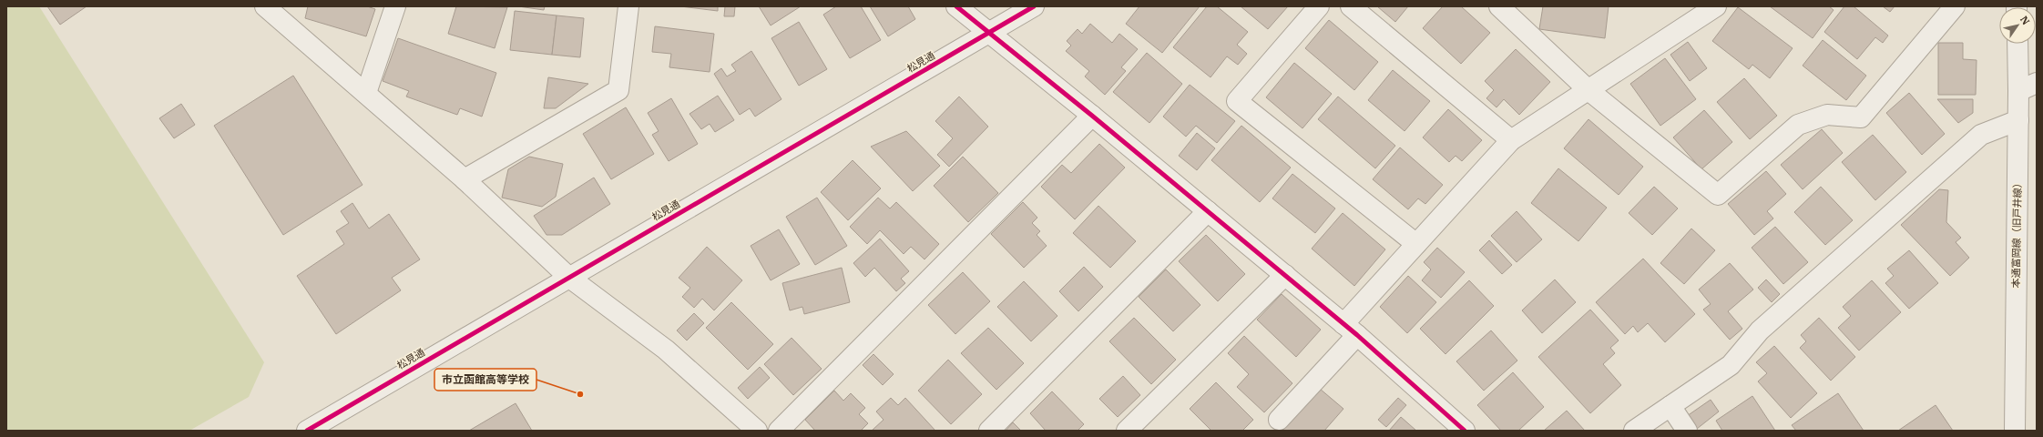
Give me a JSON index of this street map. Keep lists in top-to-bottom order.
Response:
{
  "streets": {
    "street": ["松見通", "本通富岡線（旧戸井線）"]
  },
  "places": ["市立函館高等学校"],
  "north": "top right"
}
